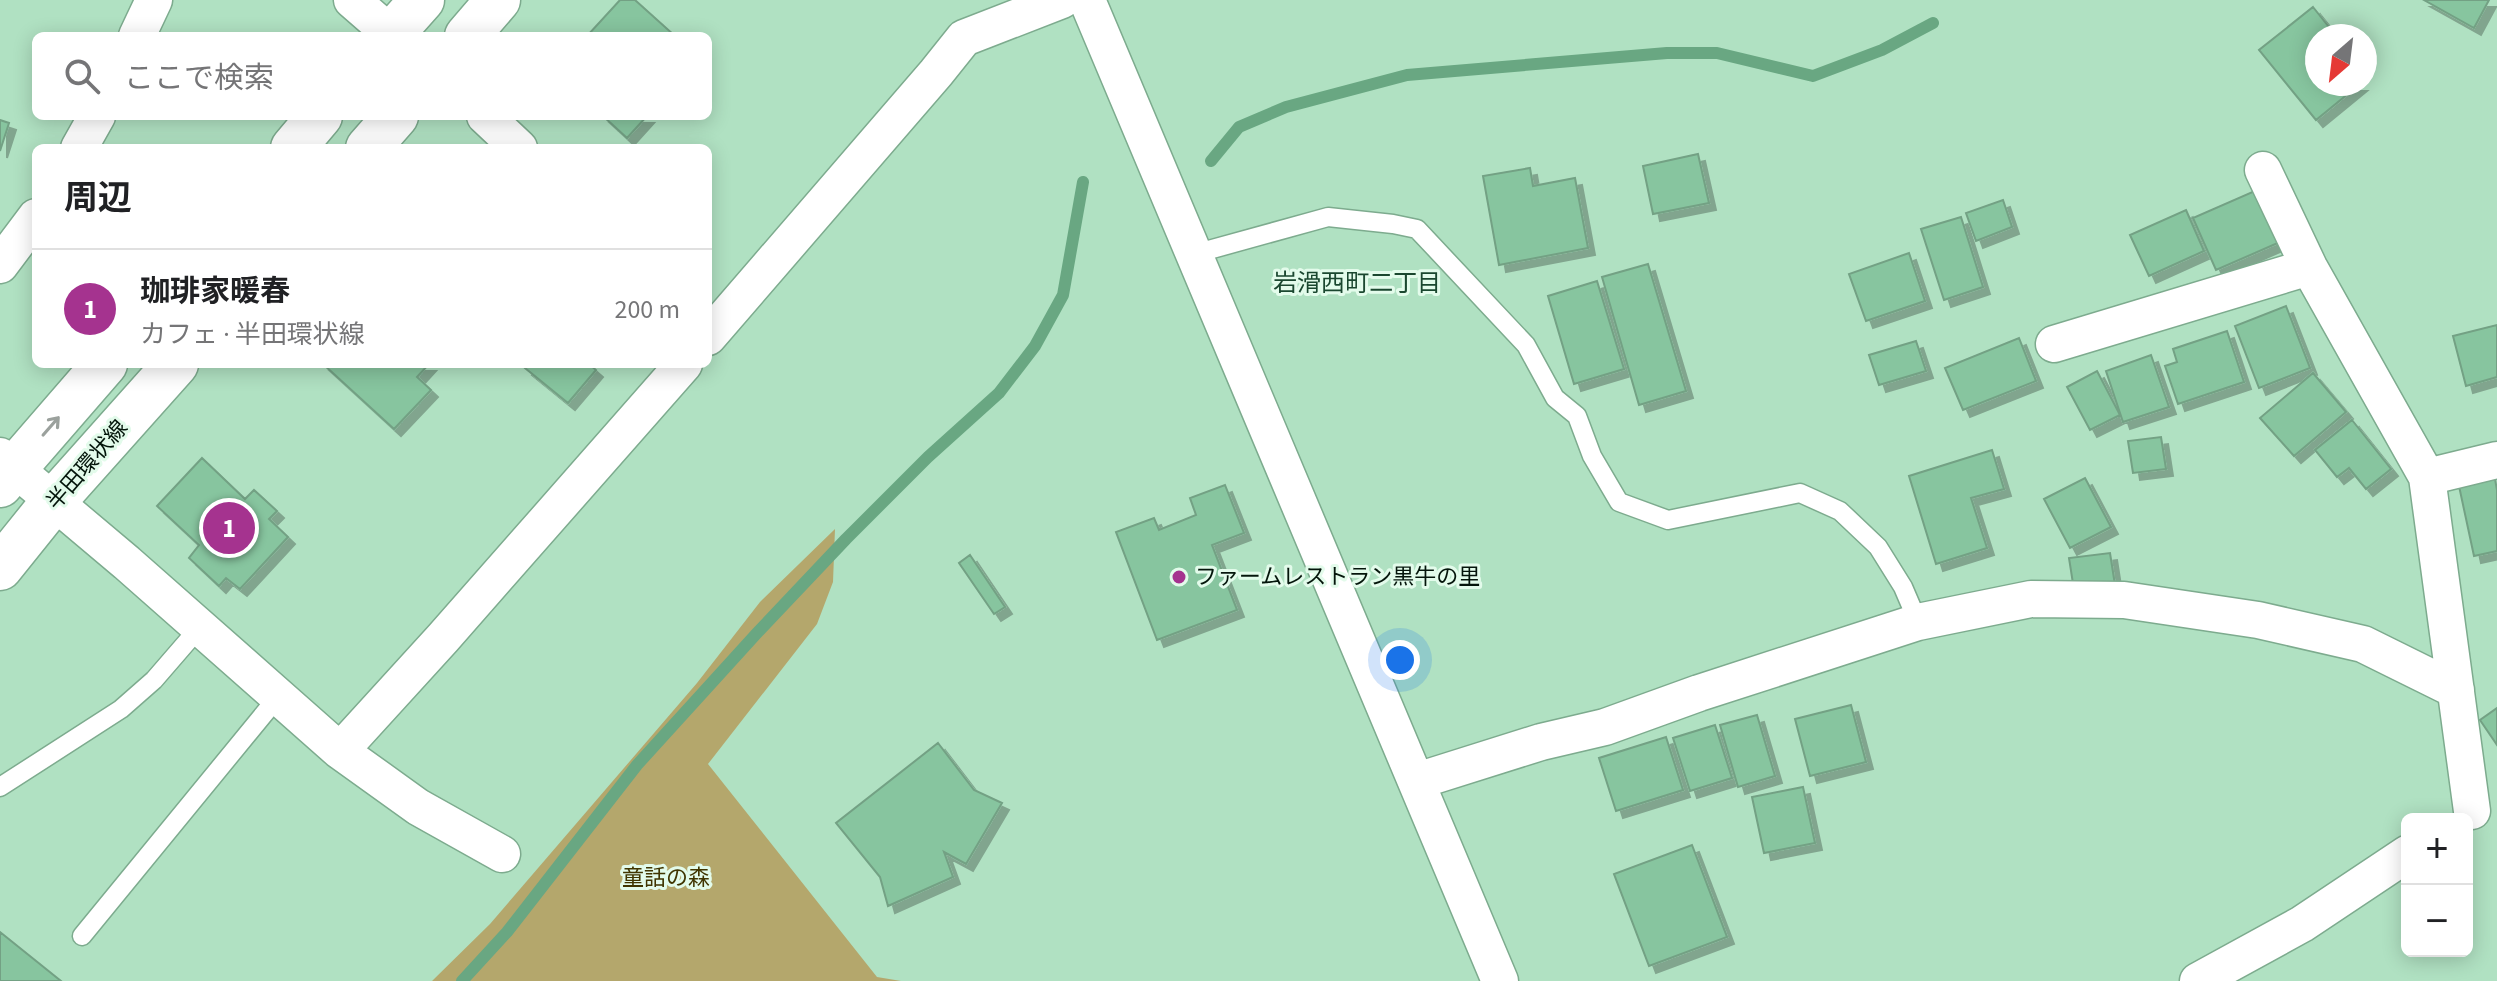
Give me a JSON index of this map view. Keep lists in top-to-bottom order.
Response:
{
  "streets": {
    "main road": ["半田環状線"]
  },
  "districts": ["岩滑西町二丁目"],
  "parks": ["童話の森"],
  "places": ["ファームレストラン黒牛の里"],
  "north": "bottom left",
  "page": {
    "search": "ここで検索",
    "heading": "周辺",
    "list": [
      {
        "mark": "1",
        "name": "珈琲家暖春",
        "note": "カフェ · 半田環状線",
        "value": "200 m"
      }
    ],
    "pins": "1",
    "map_buttons": ["+", "−"]
  }
}
